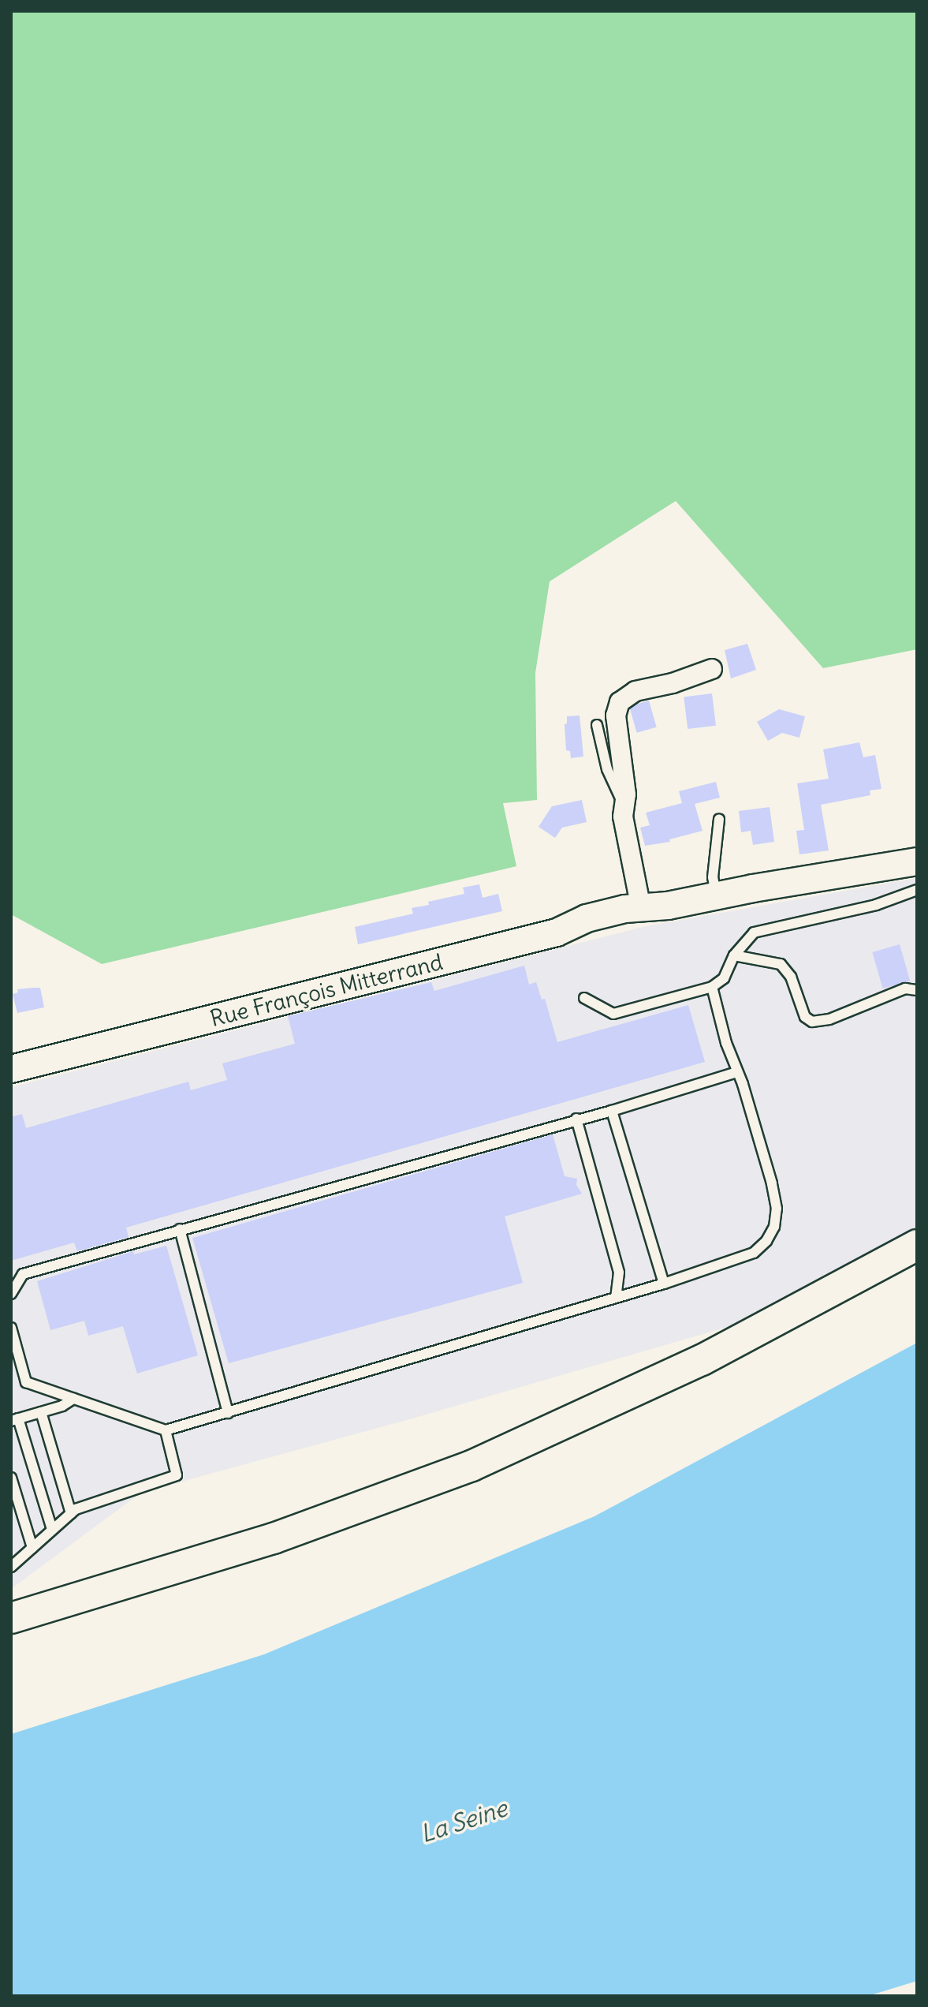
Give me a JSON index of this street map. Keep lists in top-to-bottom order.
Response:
{
  "streets": {
    "street": ["Rue François Mitterrand"]
  },
  "water": ["La Seine"]
}
